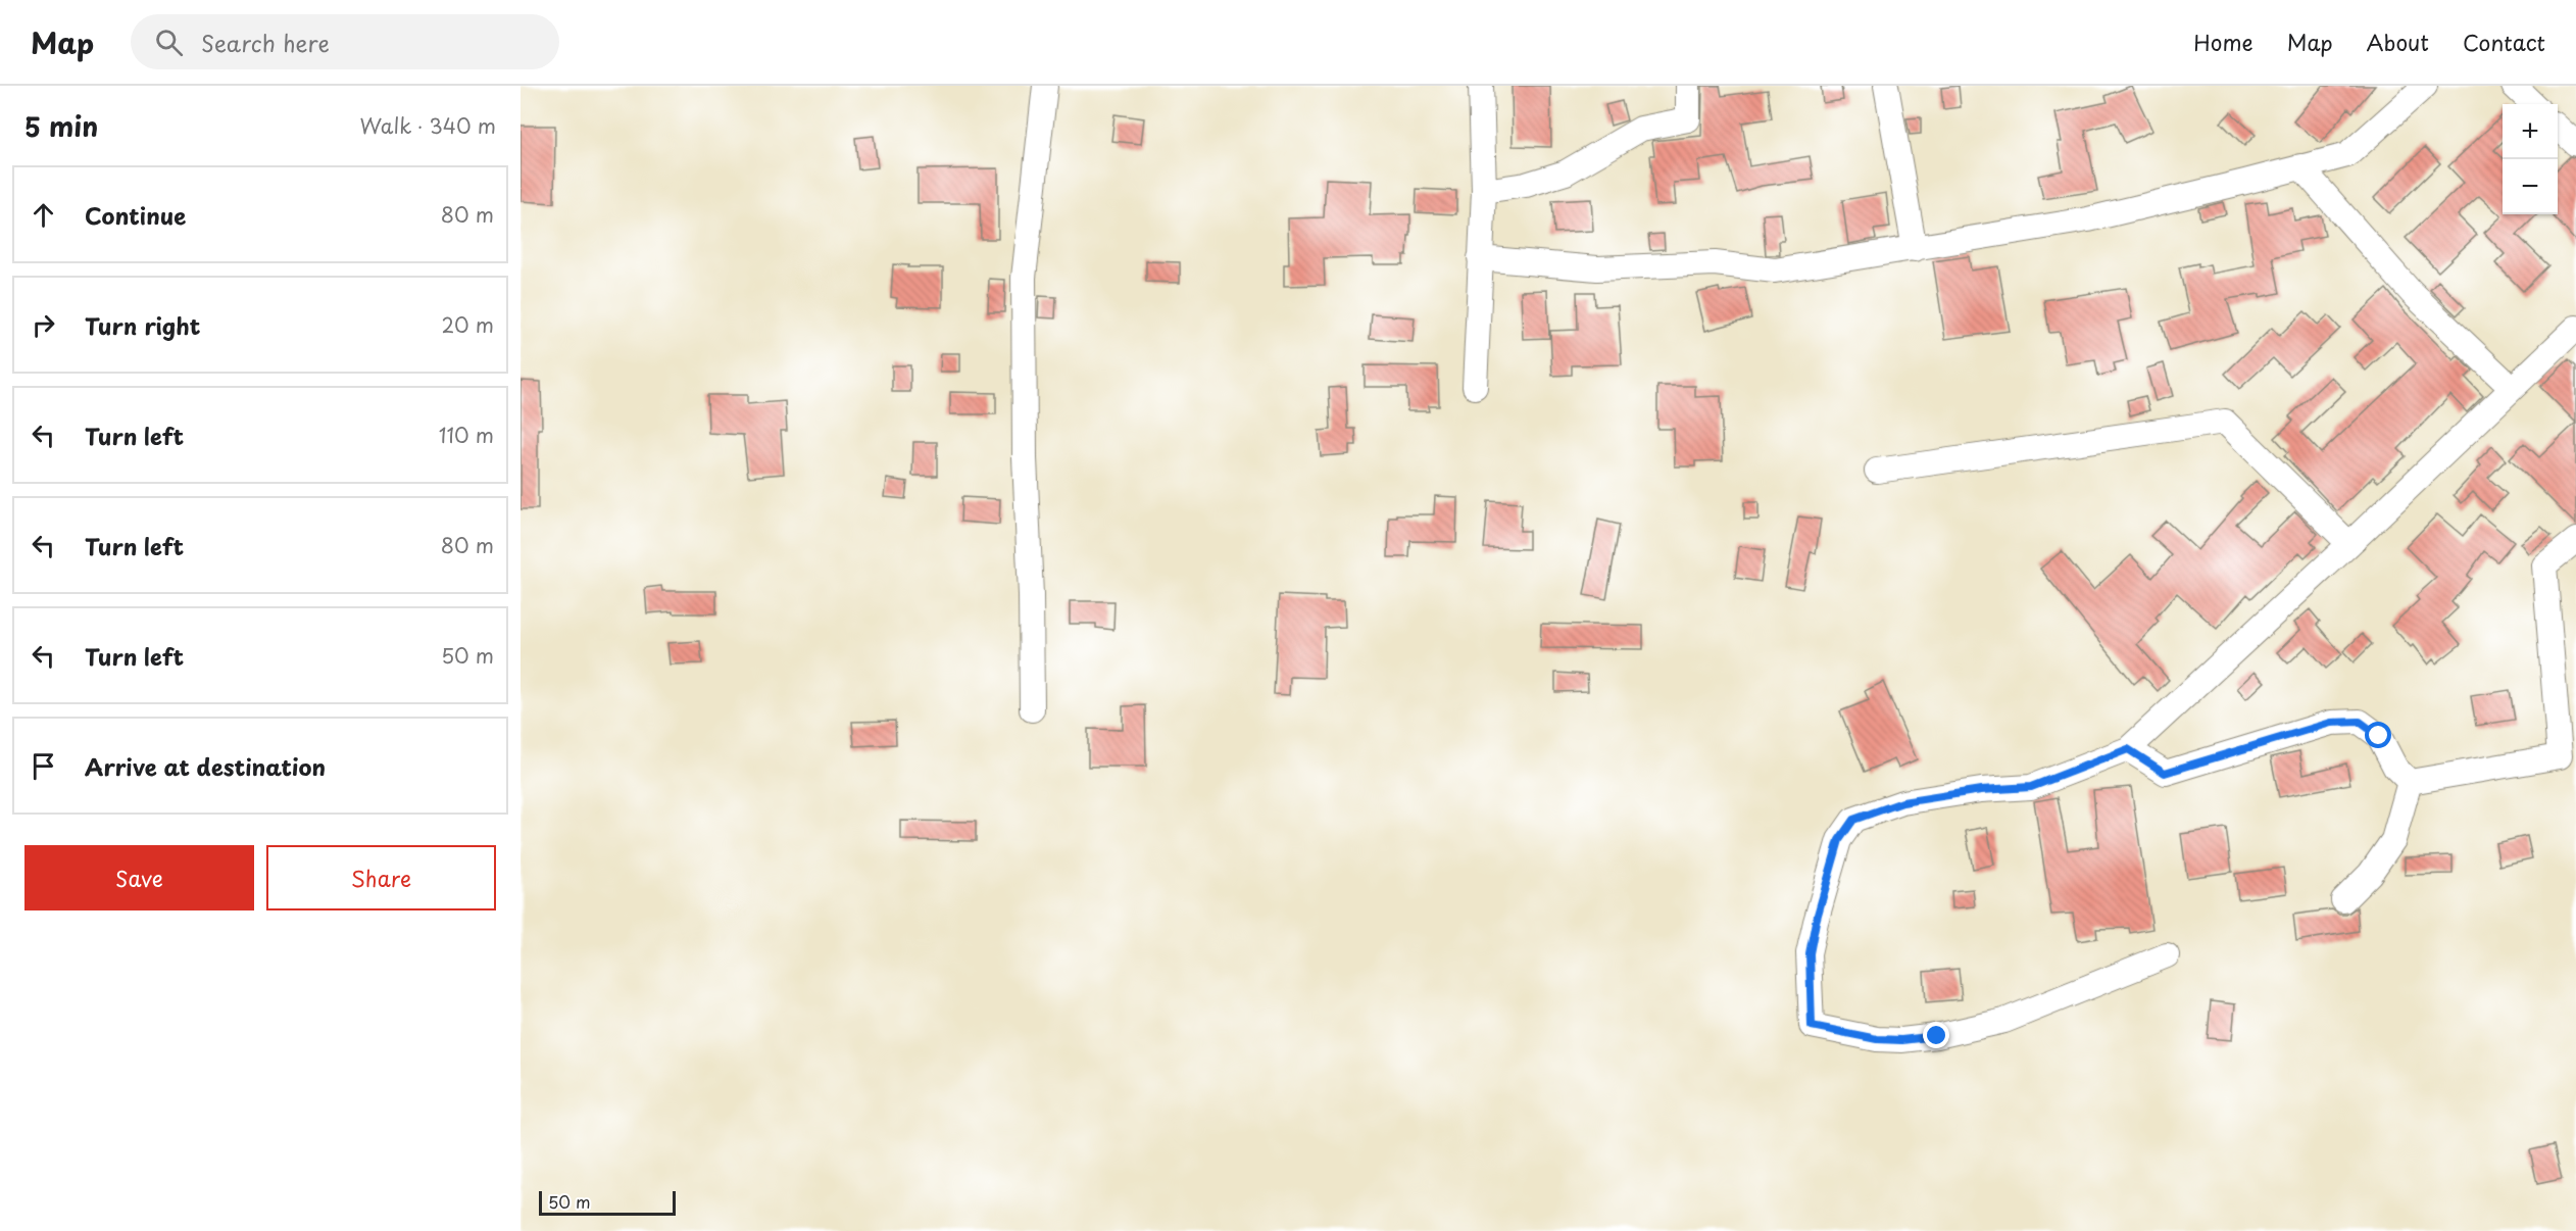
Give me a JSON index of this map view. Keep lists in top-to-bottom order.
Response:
{
  "scale_bar": "50 m",
  "page": {
    "header": "Map",
    "search": "Search here",
    "nav": [
      "Home",
      "Map",
      "About",
      "Contact"
    ],
    "heading": ["5 min", "Walk · 340 m"],
    "map_buttons": ["+", "−"],
    "list": [
      ["Continue", "80 m"],
      ["Turn right", "20 m"],
      ["Turn left", "110 m"],
      ["Turn left", "80 m"],
      ["Turn left", "50 m"],
      "Arrive at destination"
    ],
    "buttons": ["Save", "Share"],
    "scale": "50 m"
  }
}
